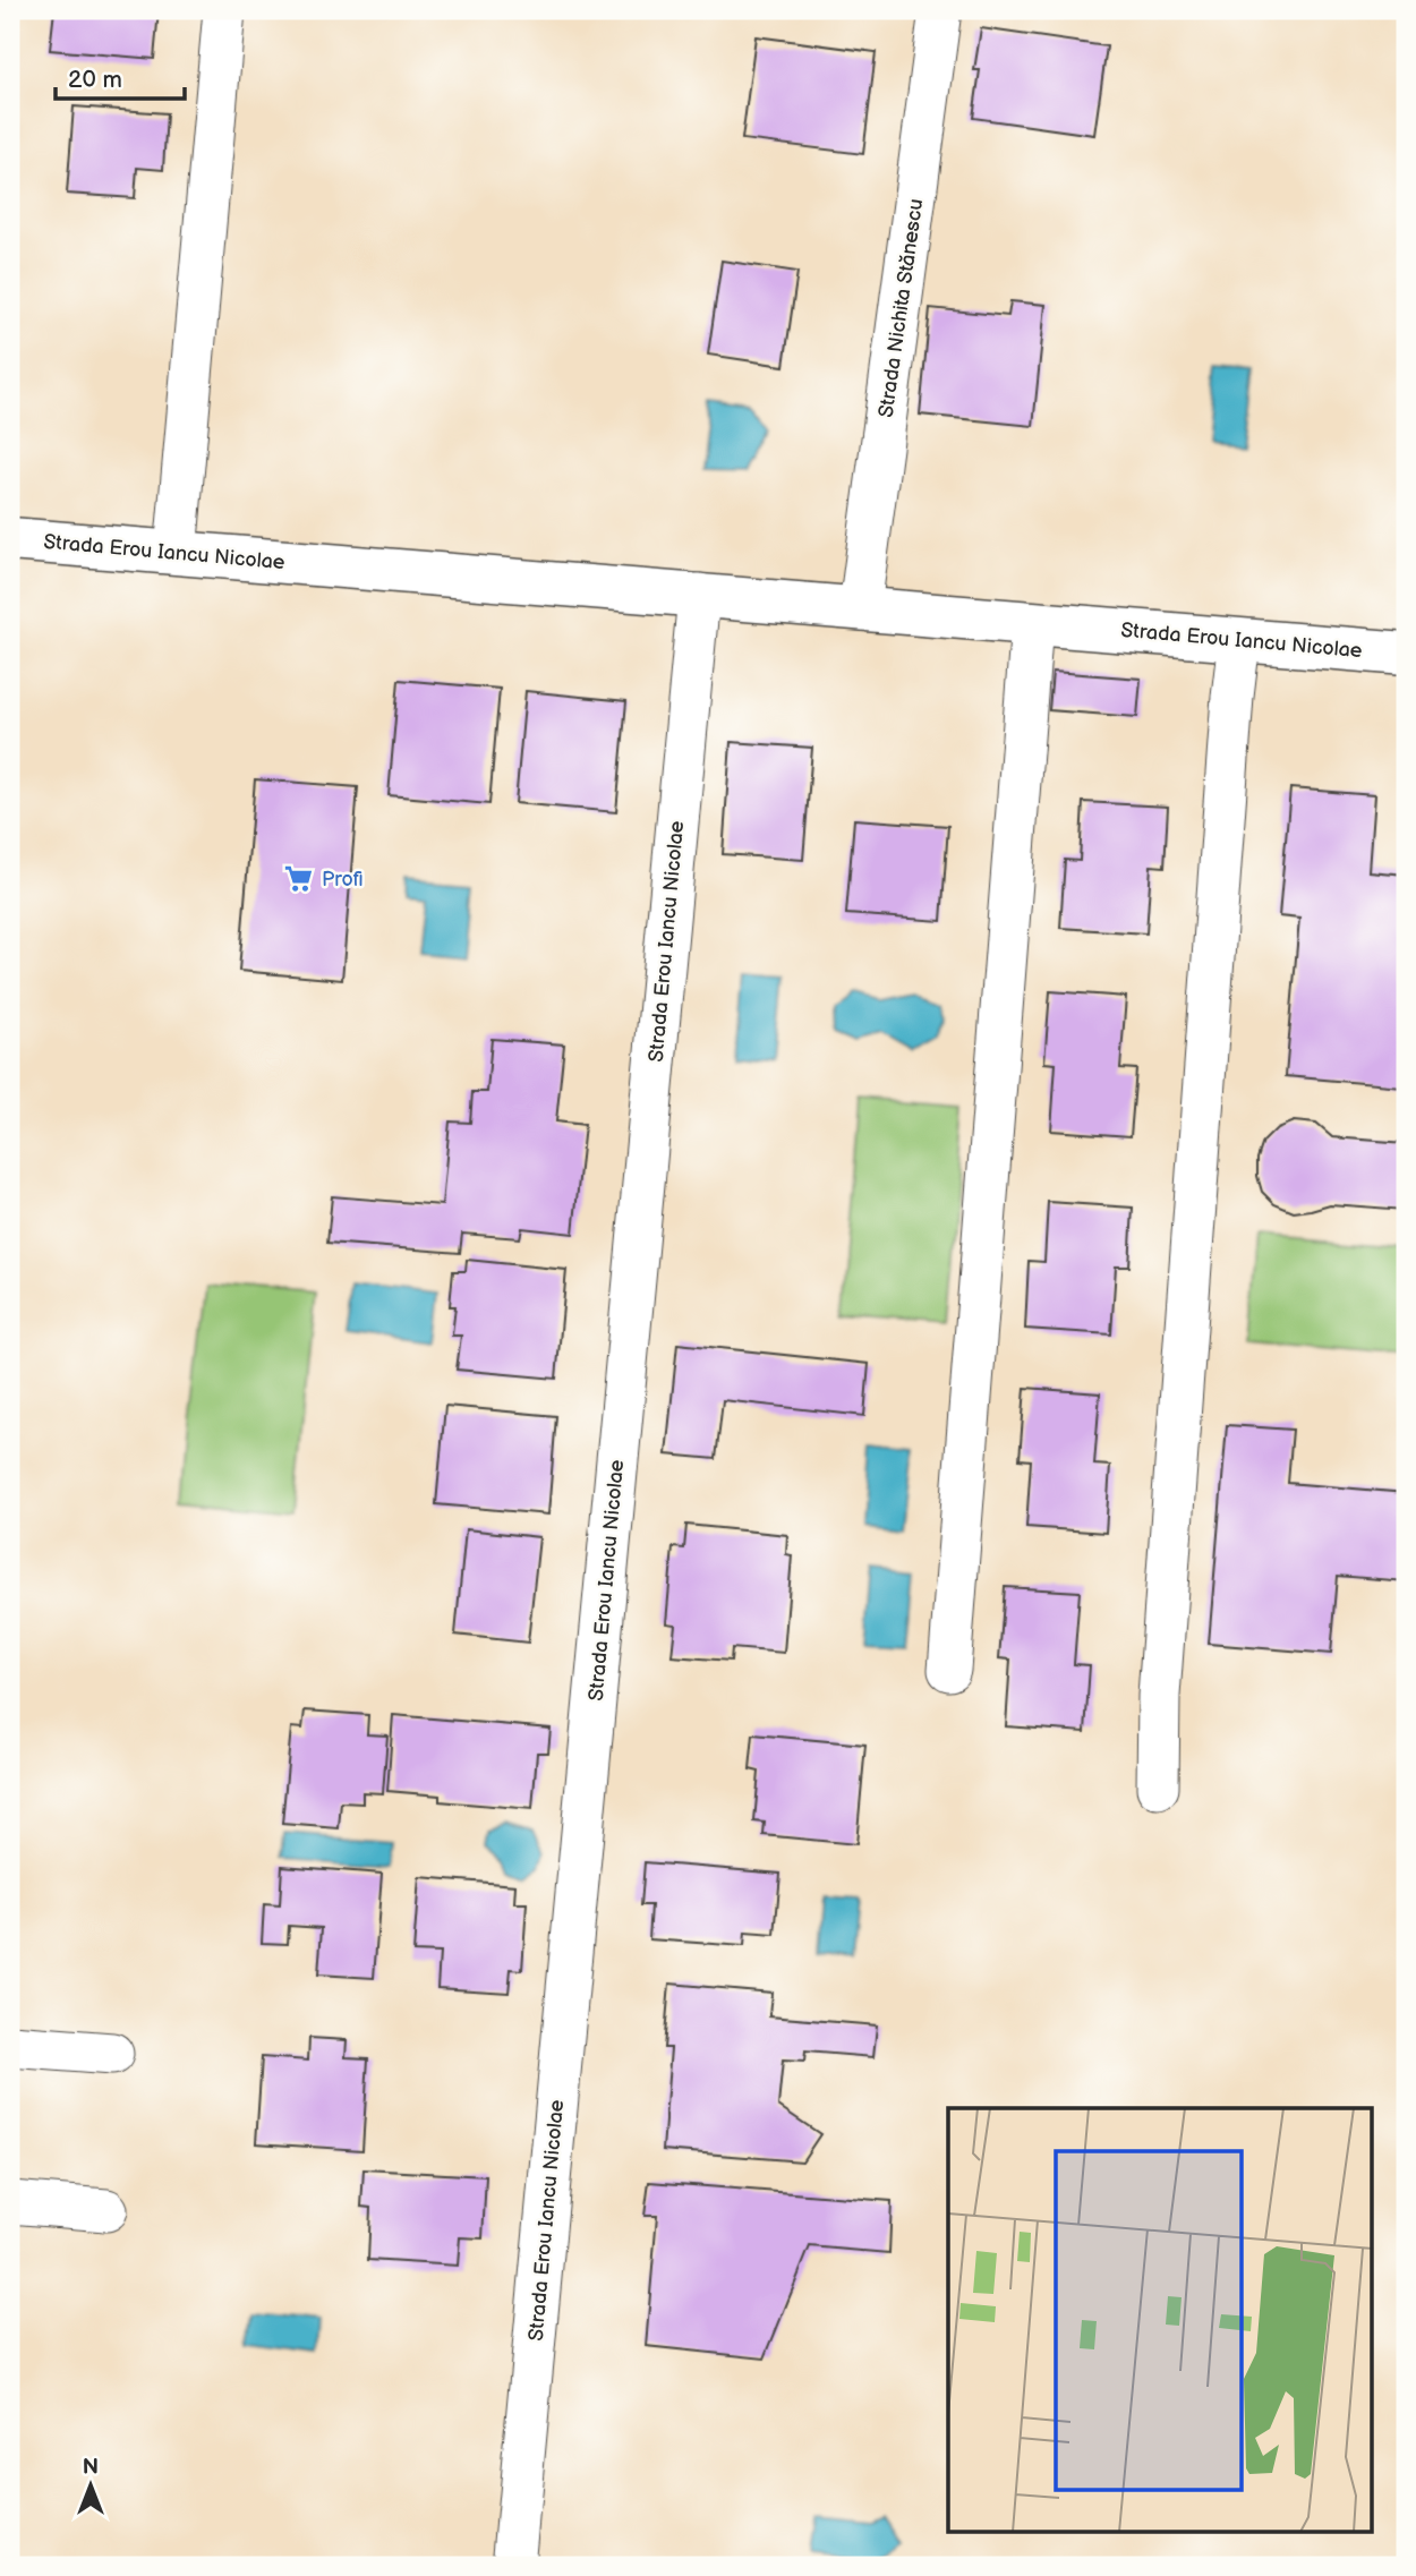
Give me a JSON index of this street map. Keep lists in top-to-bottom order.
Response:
{
  "streets": {
    "street": ["Strada Nichita Stănescu", "Strada Erou Iancu Nicolae"]
  },
  "crossings": [
    ["Strada Nichita Stănescu", "Strada Erou Iancu Nicolae"]
  ],
  "places": {
    "supermarket": ["Profi"]
  },
  "scale_bar": "20 m",
  "north": "top"
}
